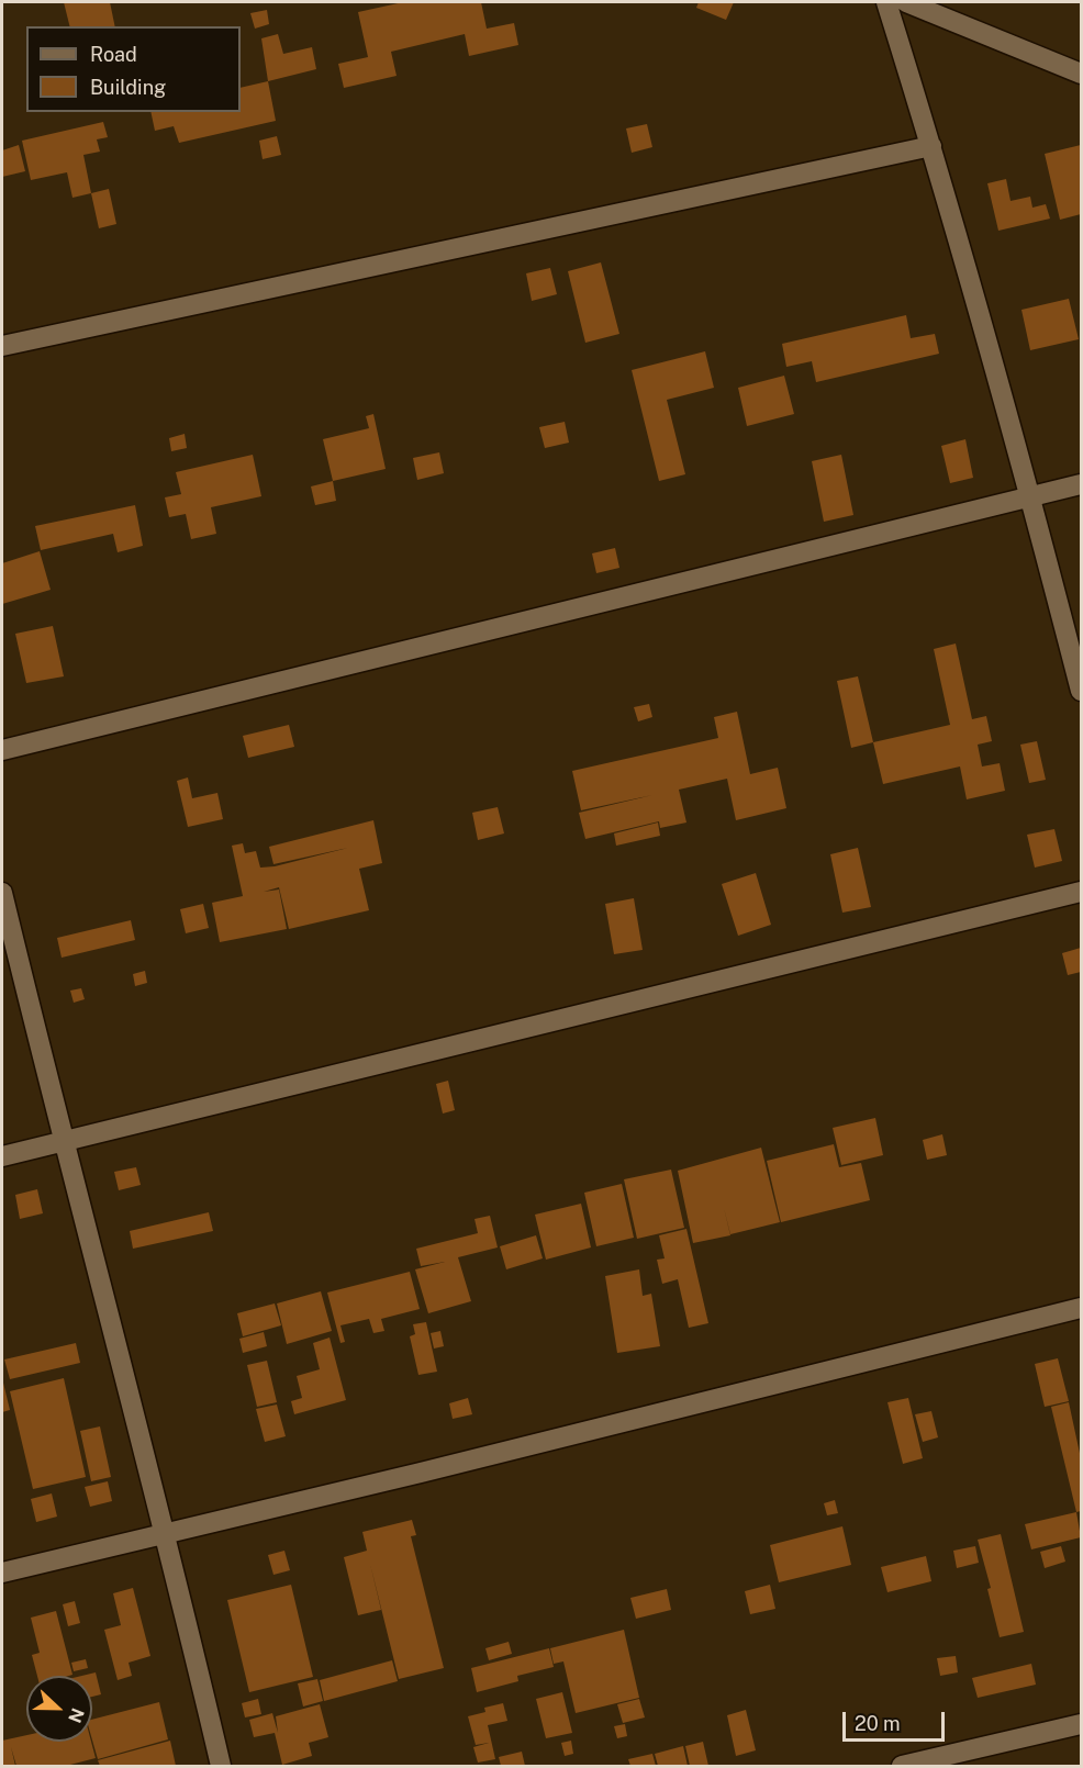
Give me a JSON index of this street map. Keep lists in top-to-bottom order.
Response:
{
  "legend": ["Road", "Building"],
  "scale_bar": "20 m",
  "north": "right"
}
